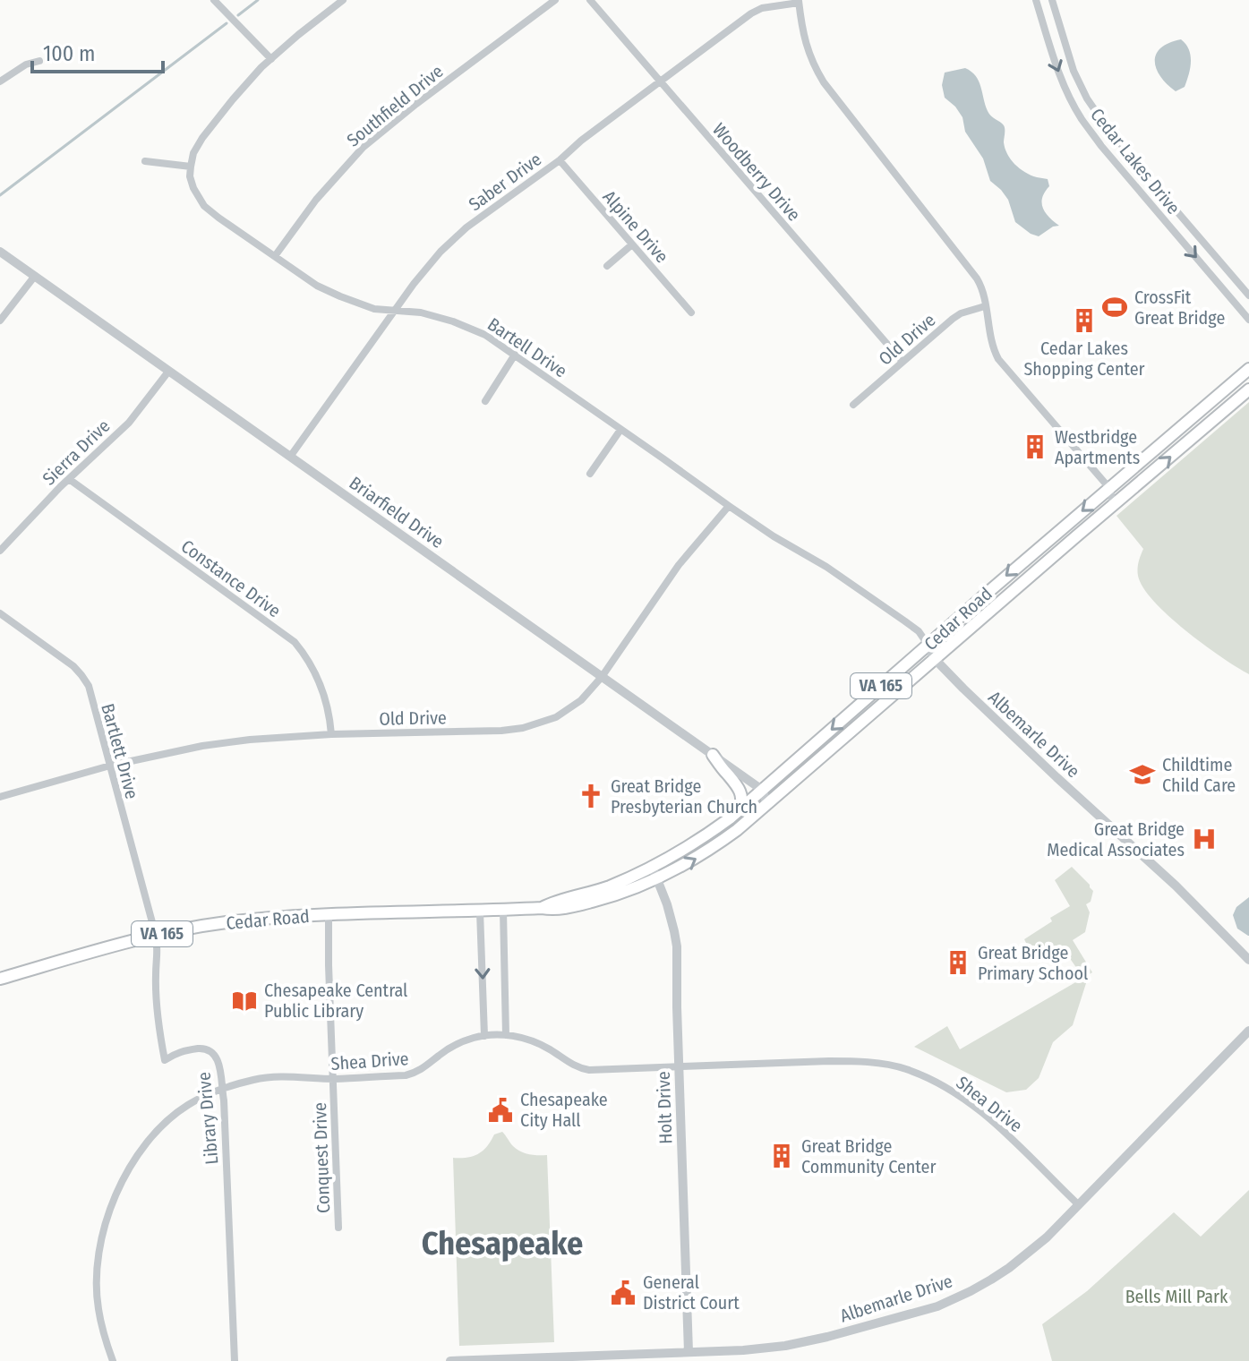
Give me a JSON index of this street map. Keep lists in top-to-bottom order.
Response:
{
  "streets": {
    "main road": ["Cedar Road", "VA 165"],
    "street": [
      "Southfield Drive",
      "Cedar Lakes Drive",
      "Woodberry Drive",
      "Saber Drive",
      "Alpine Drive",
      "Old Drive",
      "Bartell Drive",
      "Sierra Drive",
      "Briarfield Drive",
      "Constance Drive",
      "Albemarle Drive",
      "Bartlett Drive",
      "Shea Drive",
      "Holt Drive",
      "Library Drive",
      "Conquest Drive"
    ]
  },
  "crossings": [
    ["Southfield Drive", "Bartell Drive"],
    ["Woodberry Drive", "Saber Drive"],
    ["Woodberry Drive", "Old Drive"],
    ["Saber Drive", "Alpine Drive"],
    ["Saber Drive", "Bartell Drive"],
    ["Saber Drive", "Briarfield Drive"],
    ["Old Drive", "Bartell Drive"],
    ["Old Drive", "Briarfield Drive"],
    ["Old Drive", "Constance Drive"],
    ["Old Drive", "Bartlett Drive"],
    ["Bartell Drive", "Cedar Road"],
    ["Bartell Drive", "Albemarle Drive"],
    ["Sierra Drive", "Briarfield Drive"],
    ["Sierra Drive", "Constance Drive"],
    ["Briarfield Drive", "Cedar Road"],
    ["Cedar Road", "Albemarle Drive"],
    ["Cedar Road", "Bartlett Drive"],
    ["Cedar Road", "Holt Drive"],
    ["Cedar Road", "Library Drive"],
    ["Cedar Road", "Conquest Drive"],
    ["Albemarle Drive", "Shea Drive"],
    ["Albemarle Drive", "Holt Drive"],
    ["Bartlett Drive", "Library Drive"],
    ["Shea Drive", "Holt Drive"],
    ["Shea Drive", "Library Drive"],
    ["Shea Drive", "Conquest Drive"]
  ],
  "districts": ["Chesapeake"],
  "parks": ["Bells Mill Park"],
  "places": {
    "sports": ["CrossFit Great Bridge"],
    "building": [
      "Cedar Lakes Shopping Center",
      "Westbridge Apartments",
      "Great Bridge Primary School",
      "Great Bridge Community Center"
    ],
    "school or university": ["Childtime Child Care"],
    "church": ["Great Bridge Presbyterian Church"],
    "hospital": ["Great Bridge Medical Associates"],
    "library": ["Chesapeake Central Public Library"],
    "public building": ["Chesapeake City Hall", "General District Court"]
  },
  "scale_bar": "100 m"
}
